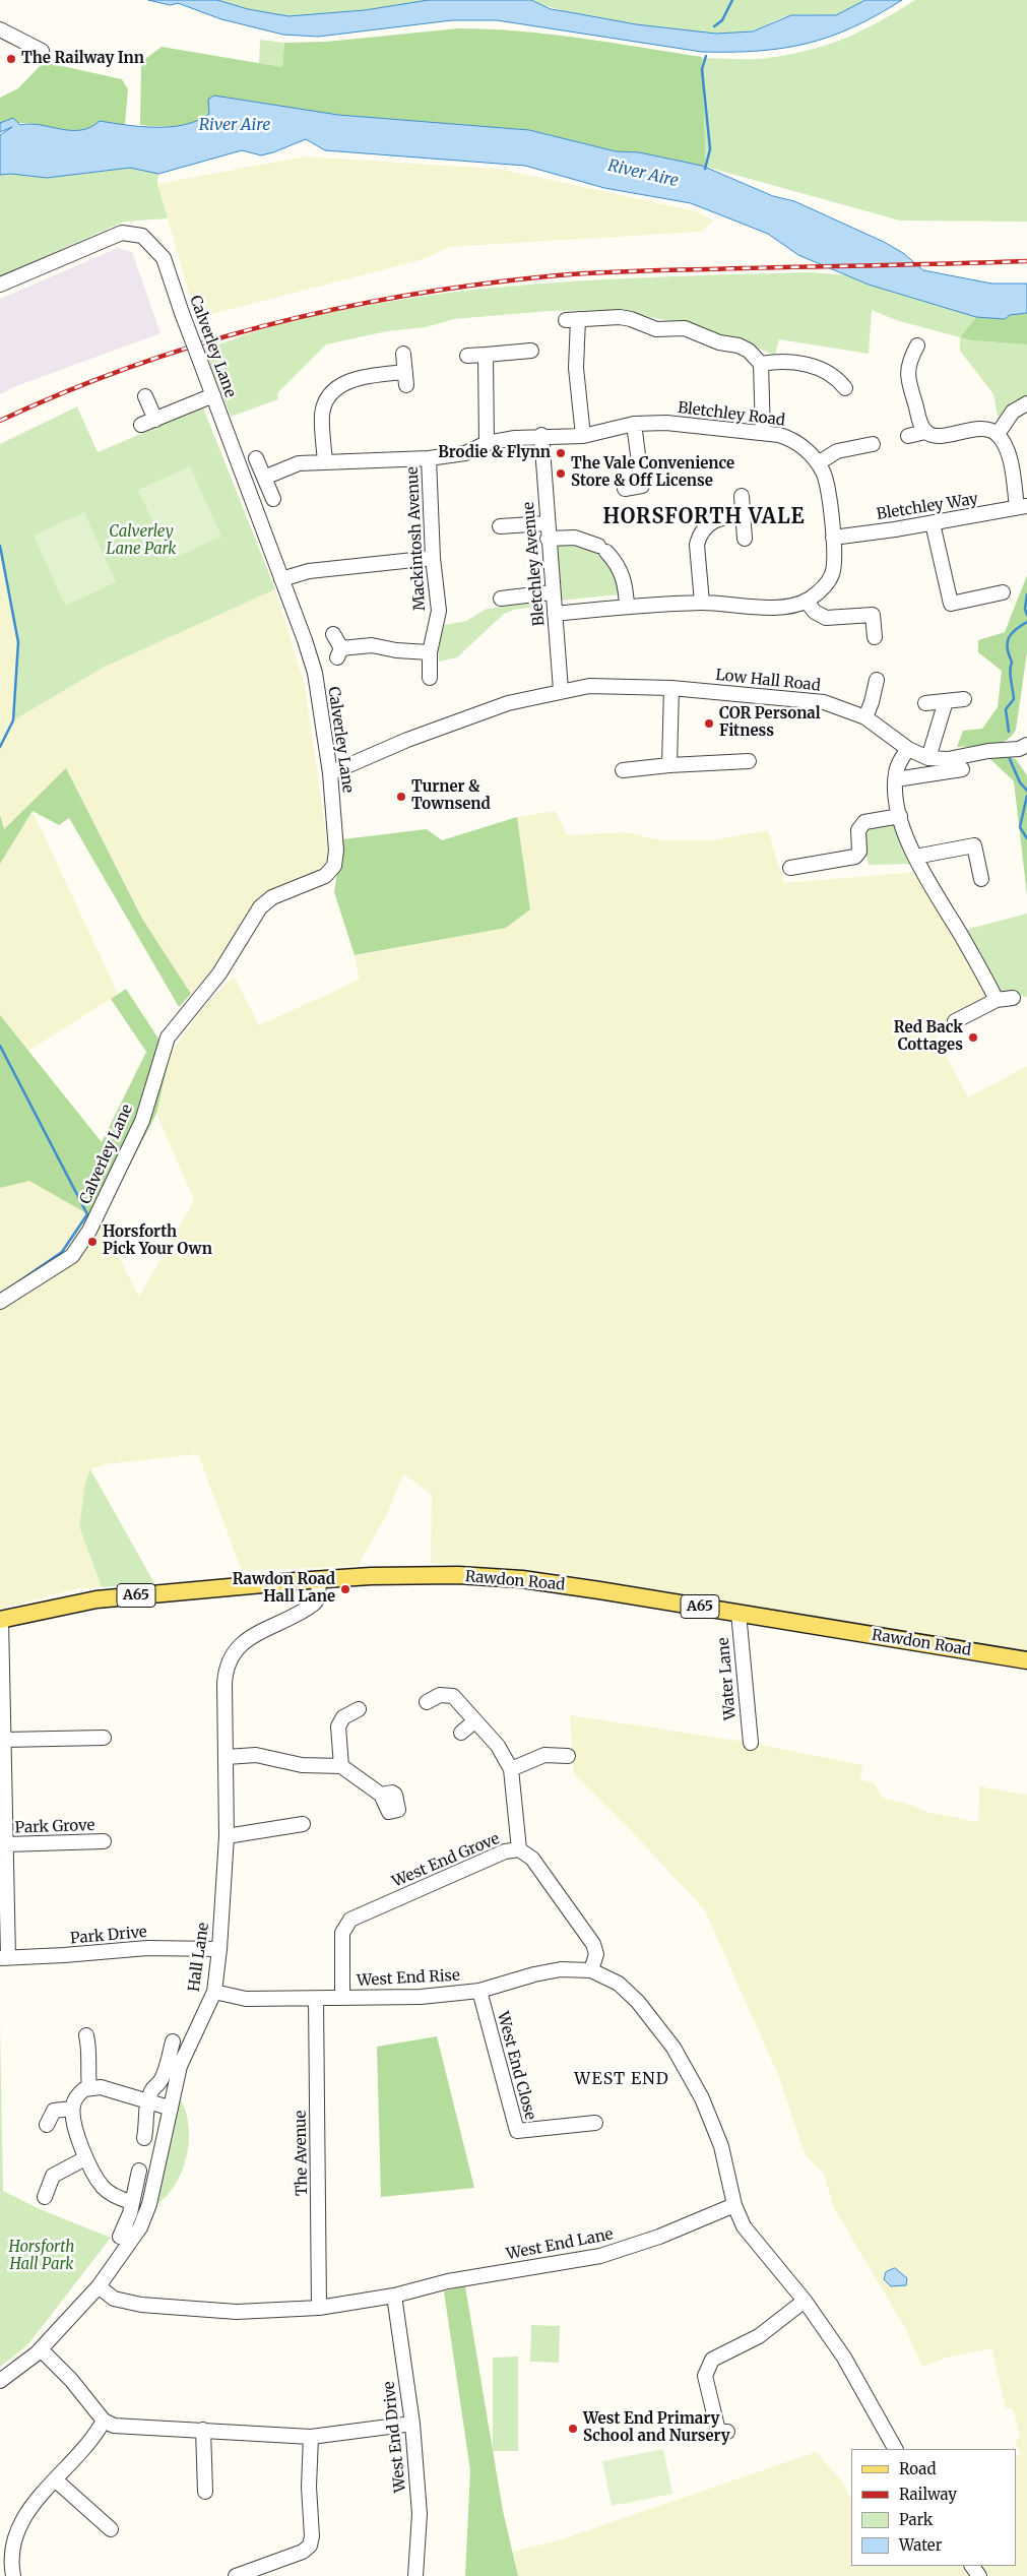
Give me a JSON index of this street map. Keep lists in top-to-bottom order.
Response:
{
  "streets": {
    "main road": ["Rawdon Road", "A65"],
    "street": [
      "Calverley Lane",
      "Bletchley Road",
      "Bletchley Way",
      "Mackintosh Avenue",
      "Bletchley Avenue",
      "Low Hall Road",
      "Water Lane",
      "Park Grove",
      "West End Grove",
      "Park Drive",
      "Hall Lane",
      "West End Rise",
      "West End Close",
      "The Avenue",
      "West End Lane",
      "West End Drive"
    ]
  },
  "crossings": [
    ["Calverley Lane", "Low Hall Road"],
    ["Bletchley Road", "Bletchley Way"],
    ["Bletchley Road", "Mackintosh Avenue"],
    ["Bletchley Road", "Bletchley Avenue"],
    ["Bletchley Avenue", "Low Hall Road"],
    ["Rawdon Road", "Water Lane"],
    ["Rawdon Road", "Hall Lane"],
    ["West End Grove", "West End Rise"],
    ["Park Drive", "Hall Lane"],
    ["Hall Lane", "West End Rise"],
    ["Hall Lane", "West End Lane"],
    ["West End Rise", "West End Close"],
    ["West End Rise", "The Avenue"],
    ["West End Rise", "West End Lane"],
    ["The Avenue", "West End Lane"],
    ["West End Lane", "West End Drive"]
  ],
  "districts": ["HORSFORTH VALE", "WEST END"],
  "water": ["River Aire"],
  "parks": ["Calverley Lane Park", "Horsforth Hall Park"],
  "places": [
    "The Railway Inn",
    "Brodie & Flynn",
    "The Vale Convenience Store & Off License",
    "COR Personal Fitness",
    "Turner & Townsend",
    "Red Back Cottages",
    "Horsforth Pick Your Own",
    "Rawdon Road Hall Lane",
    "West End Primary School and Nursery"
  ],
  "legend": [
    "Road",
    "Railway",
    "Park",
    "Water"
  ]
}
